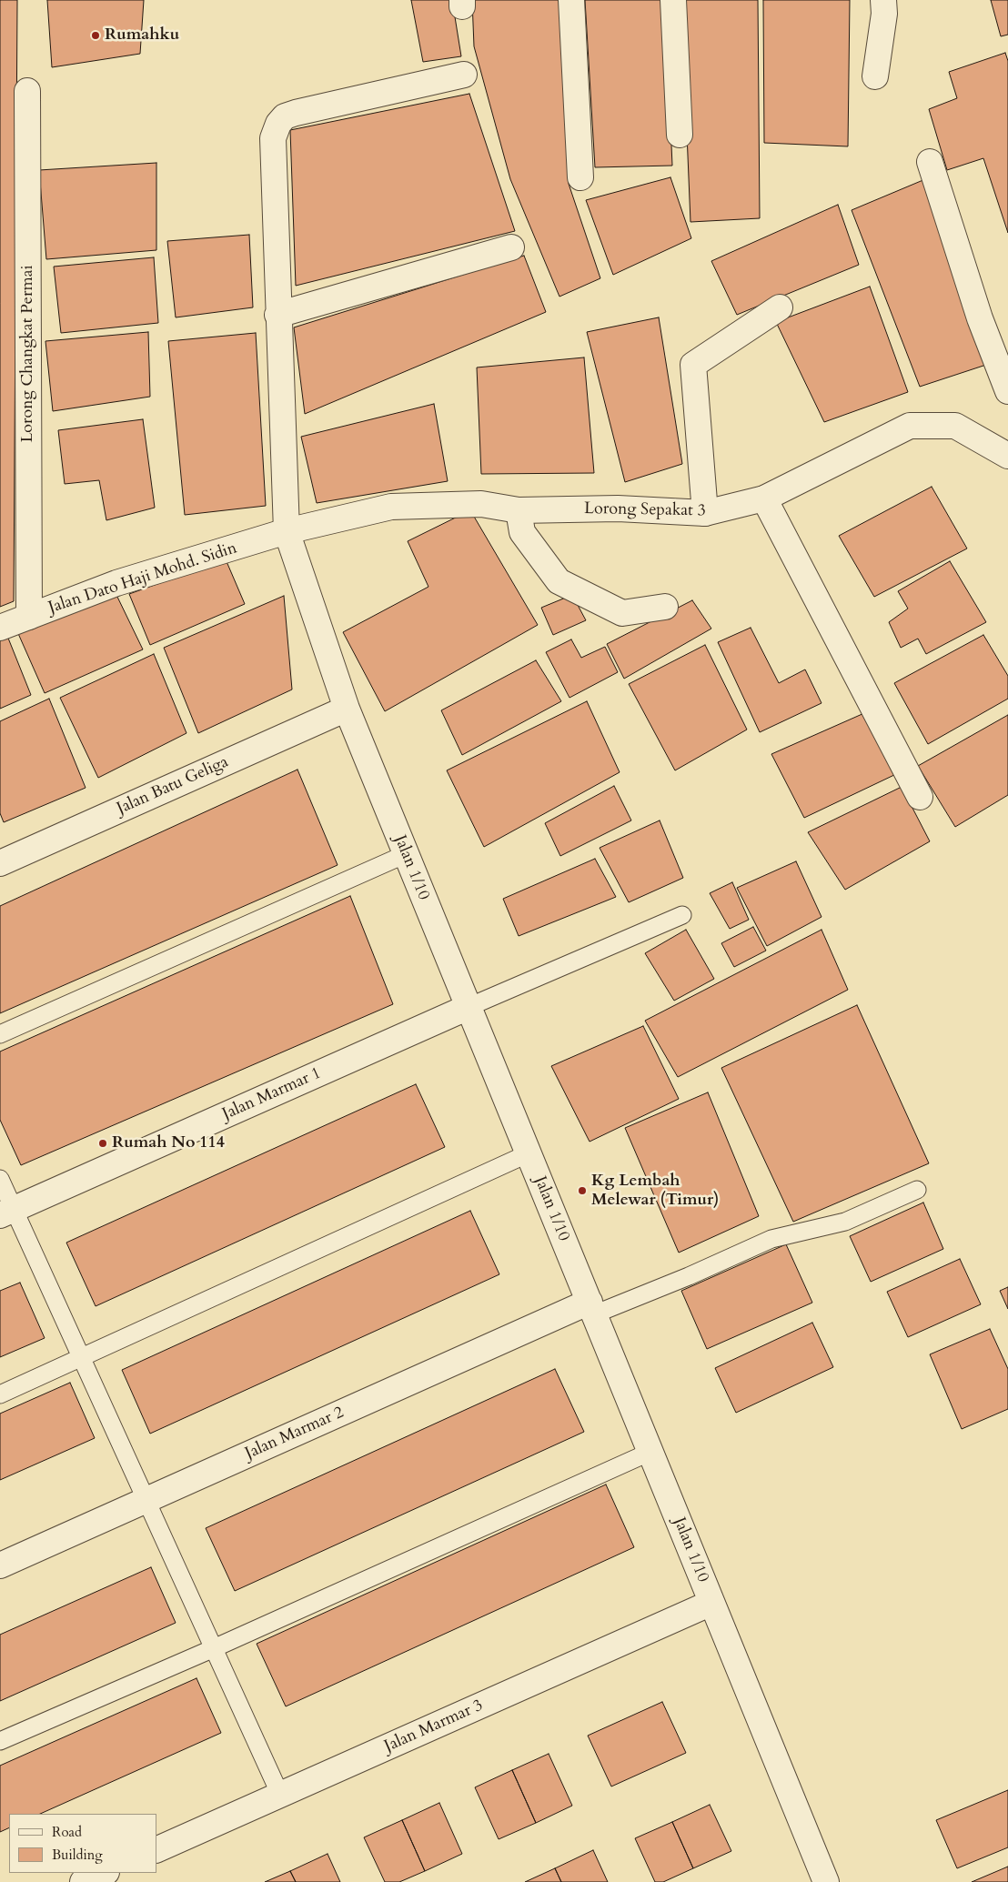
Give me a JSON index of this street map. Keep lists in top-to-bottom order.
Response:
{
  "streets": {
    "street": [
      "Lorong Changkat Permai",
      "Lorong Sepakat 3",
      "Jalan Dato Haji Mohd. Sidin",
      "Jalan Batu Geliga",
      "Jalan 1/10",
      "Jalan Marmar 1",
      "Jalan Marmar 2",
      "Jalan Marmar 3"
    ]
  },
  "crossings": [
    ["Lorong Changkat Permai", "Jalan Dato Haji Mohd. Sidin"],
    ["Lorong Sepakat 3", "Jalan Dato Haji Mohd. Sidin"],
    ["Lorong Sepakat 3", "Jalan 1/10"],
    ["Jalan Dato Haji Mohd. Sidin", "Jalan 1/10"],
    ["Jalan Batu Geliga", "Jalan 1/10"],
    ["Jalan 1/10", "Jalan Marmar 1"],
    ["Jalan 1/10", "Jalan Marmar 2"],
    ["Jalan 1/10", "Jalan Marmar 3"]
  ],
  "places": ["Rumahku", "Rumah No 114", "Kg Lembah Melewar (Timur)"],
  "legend": ["Road", "Building"]
}
